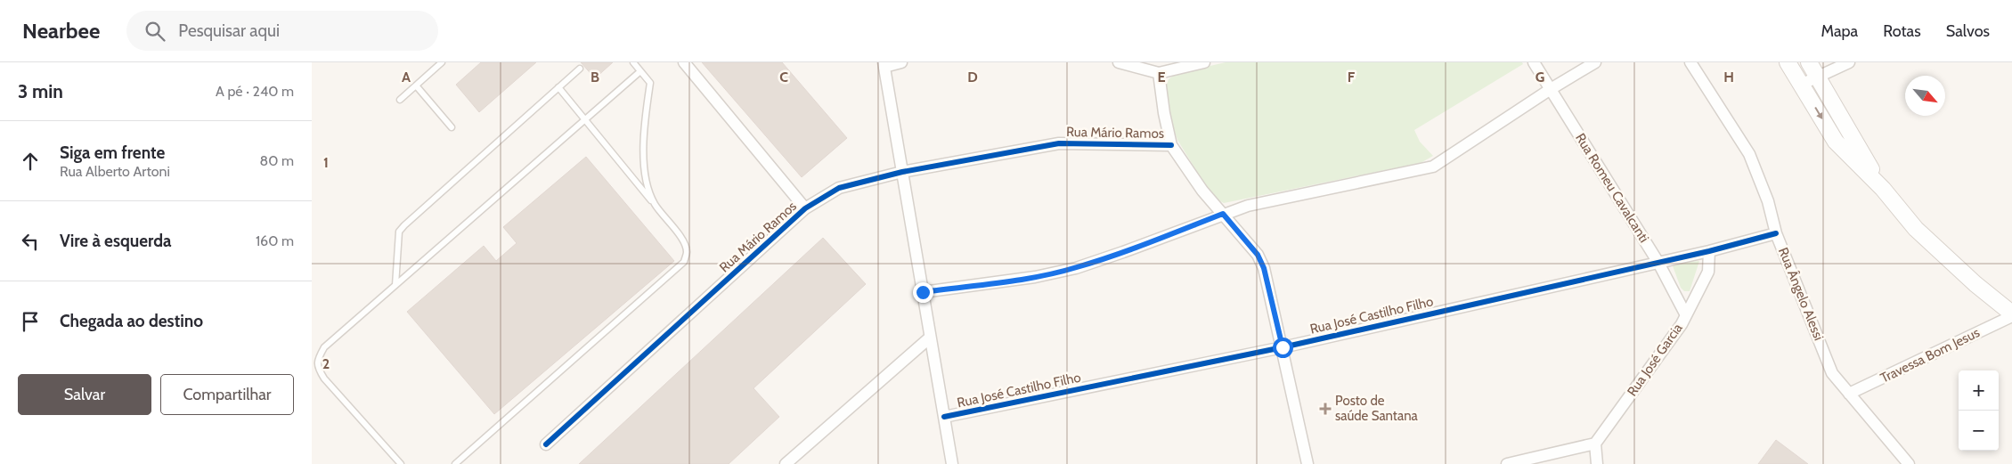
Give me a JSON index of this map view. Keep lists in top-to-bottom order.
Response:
{
  "streets": {
    "street": [
      "Rua Mário Ramos",
      "Rua Romeu Cavalcanti",
      "Rua Ângelo Alessi",
      "Rua José Castilho Filho",
      "Travessa Bom Jesus",
      "Rua José Garcia"
    ]
  },
  "crossings": [
    ["Rua Romeu Cavalcanti", "Rua José Castilho Filho"],
    ["Rua Romeu Cavalcanti", "Rua José Garcia"],
    ["Rua Ângelo Alessi", "Rua José Castilho Filho"],
    ["Rua Ângelo Alessi", "Travessa Bom Jesus"],
    ["Rua José Castilho Filho", "Rua José Garcia"]
  ],
  "places": {
    "health": ["Posto de saúde Santana"]
  },
  "north": "bottom right",
  "page": {
    "header": "Nearbee",
    "search": "Pesquisar aqui",
    "nav": ["Mapa", "Rotas", "Salvos"],
    "heading": ["3 min", "A pé · 240 m"],
    "list": [
      ["Siga em frente", "Rua Alberto Artoni", "80 m"],
      ["Vire à esquerda", "160 m"],
      "Chegada ao destino"
    ],
    "buttons": ["Salvar", "Compartilhar"],
    "map_buttons": ["+", "−"]
  },
  "grid": {
    "columns": [
      "A",
      "B",
      "C",
      "D",
      "E",
      "F",
      "G",
      "H"
    ],
    "rows": ["1", "2"]
  }
}
